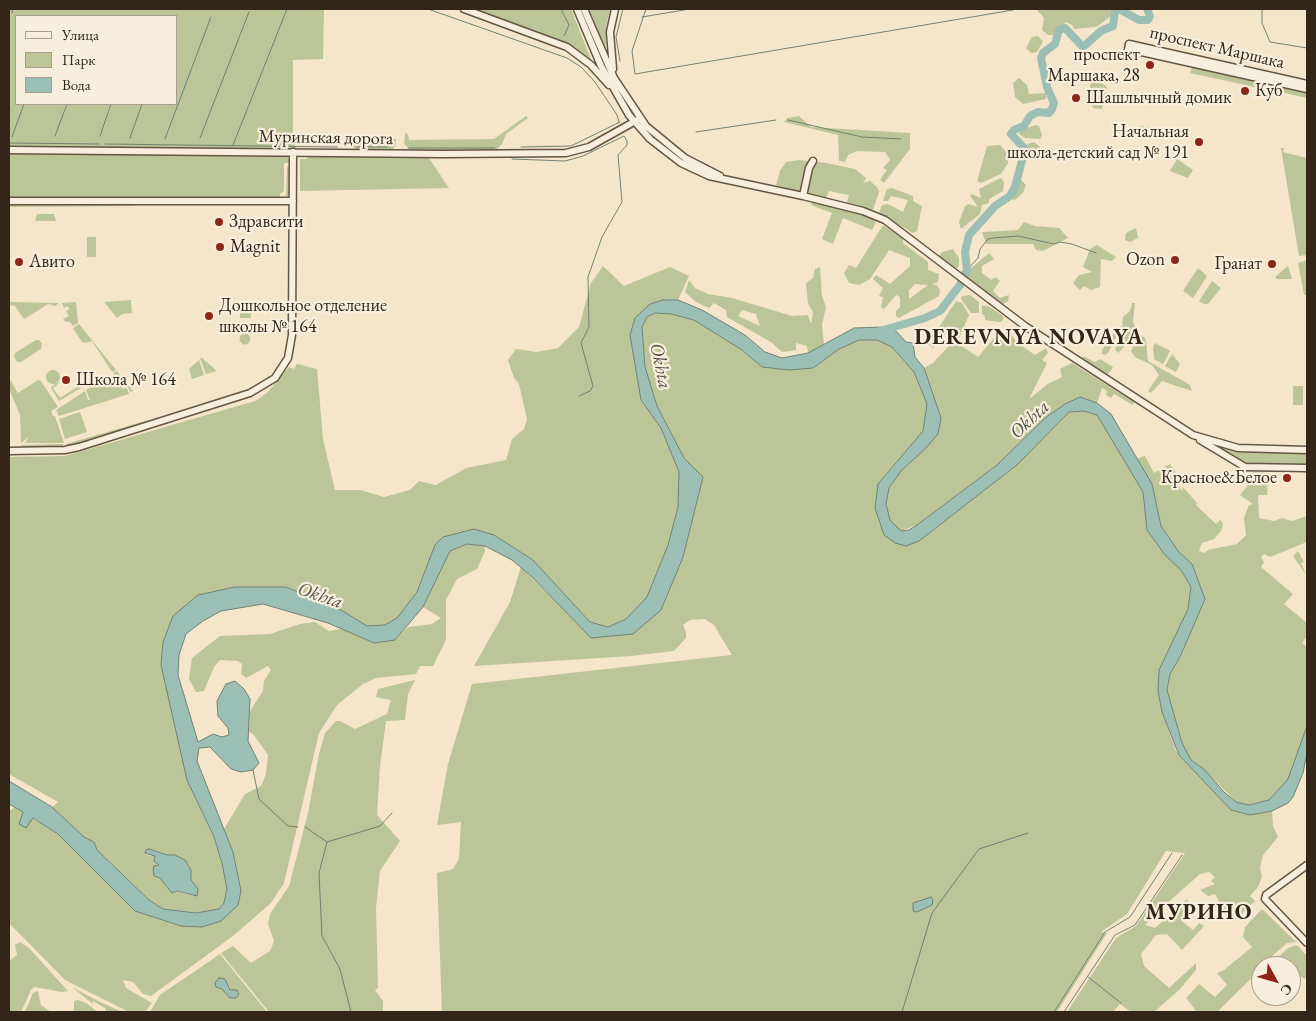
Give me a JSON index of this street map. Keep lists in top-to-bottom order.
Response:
{
  "streets": {
    "street": ["проспект Маршака", "Муринская дорога"]
  },
  "districts": ["DEREVNYA NOVAYA", "МУРИНО"],
  "water": ["Okhta"],
  "places": [
    "проспект Маршака, 28",
    "Куб",
    "Шашлычный домик",
    "Начальная школа-детский сад № 191",
    "Здравсити",
    "Magnit",
    "Ozon",
    "Авито",
    "Гранат",
    "Дошкольное отделение школы № 164",
    "Школа № 164",
    "Красное&Белое"
  ],
  "legend": ["Улица", "Парк", "Вода"],
  "north": "bottom right"
}
